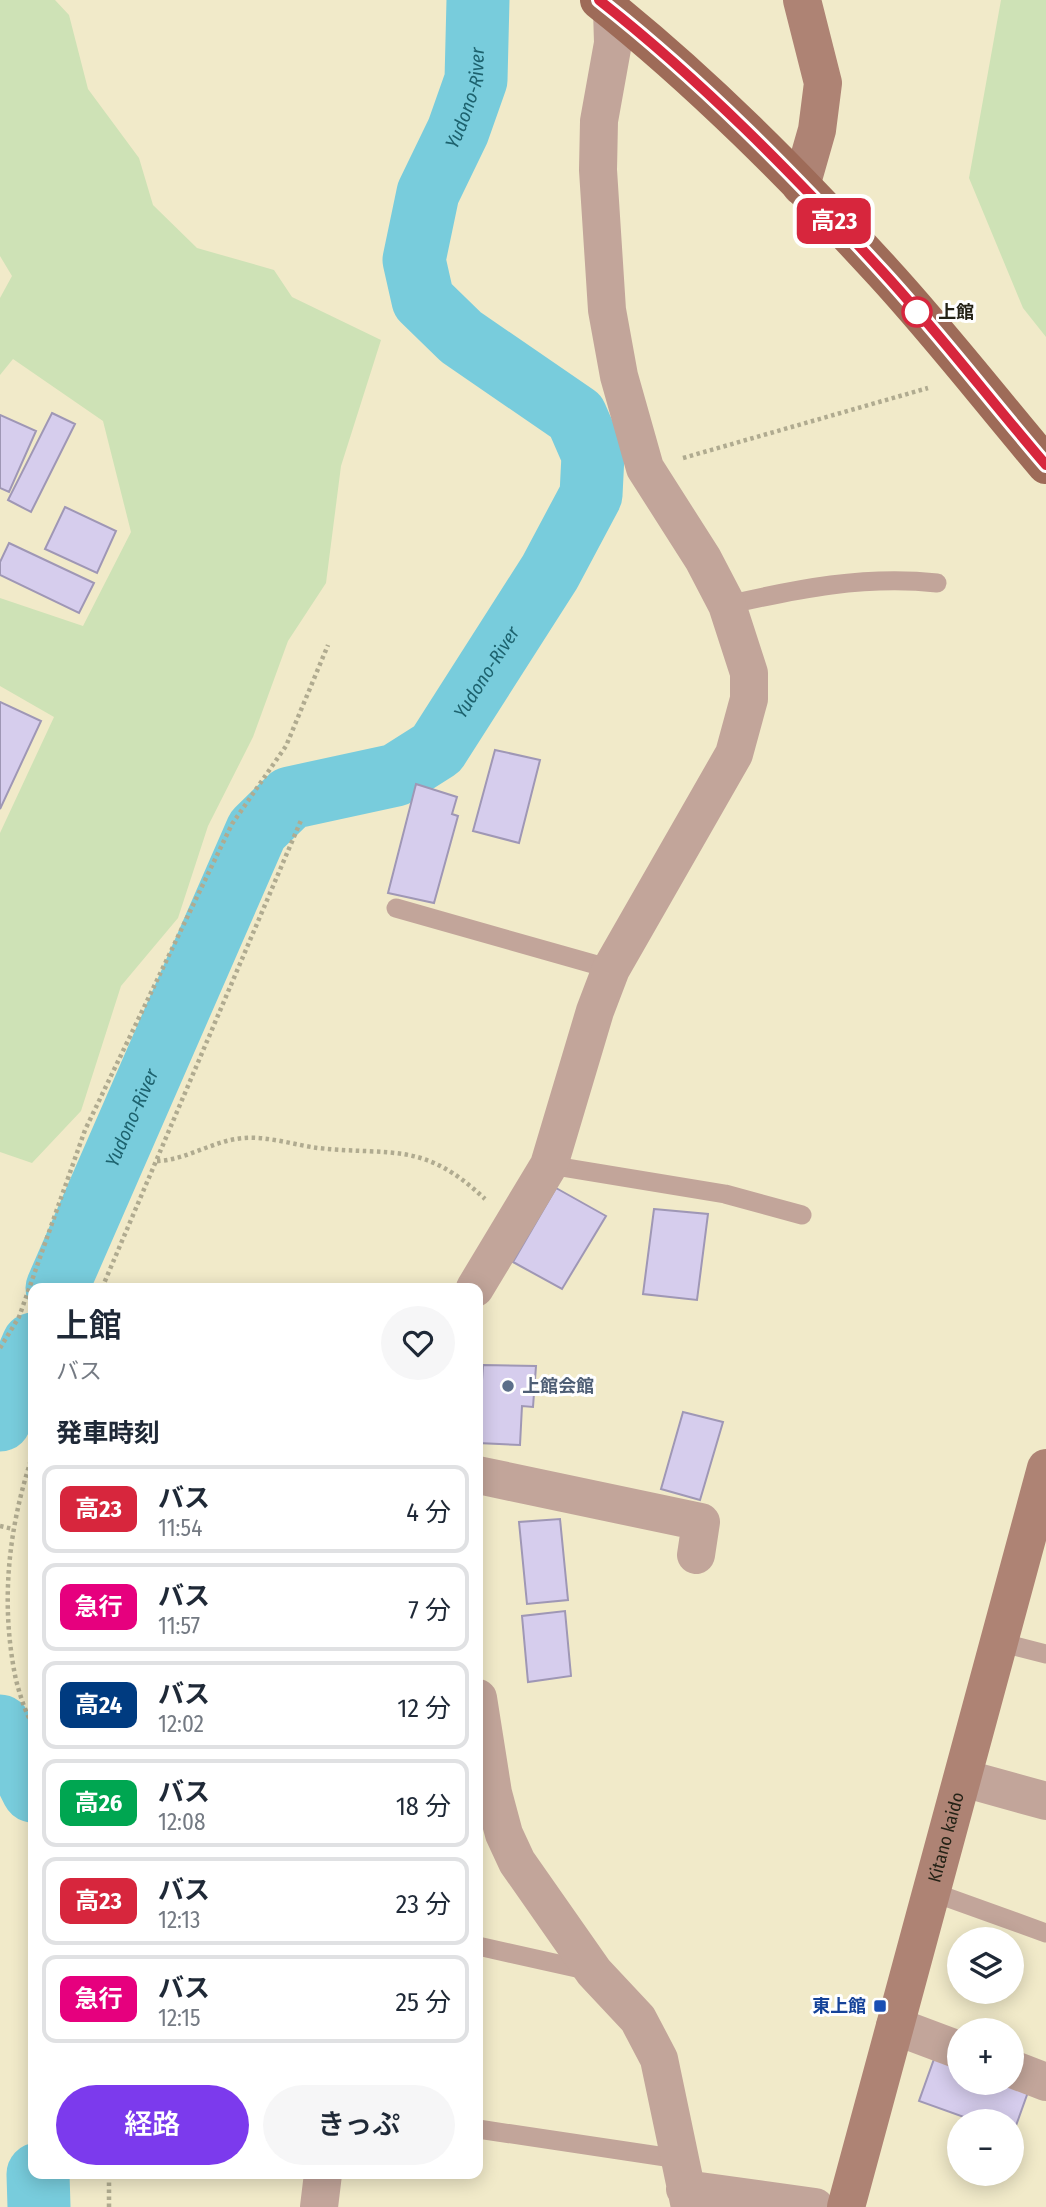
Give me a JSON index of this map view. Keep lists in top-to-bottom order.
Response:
{
  "streets": {
    "main road": ["Kitano kaido"]
  },
  "water": ["Yudono-River"],
  "places": {
    "other": ["上館", "上館会館"],
    "transit": ["東上館"]
  },
  "lines": ["bus line 高23"],
  "page": {
    "on_map": "高23",
    "heading": [
      ["上館", "バス"],
      "発車時刻"
    ],
    "list": [
      {
        "mark": "高23",
        "name": "バス",
        "note": "11:54",
        "value": "4 分"
      },
      {
        "mark": "急行",
        "name": "バス",
        "note": "11:57",
        "value": "7 分"
      },
      {
        "mark": "高24",
        "name": "バス",
        "note": "12:02",
        "value": "12 分"
      },
      {
        "mark": "高26",
        "name": "バス",
        "note": "12:08",
        "value": "18 分"
      },
      {
        "mark": "高23",
        "name": "バス",
        "note": "12:13",
        "value": "23 分"
      },
      {
        "mark": "急行",
        "name": "バス",
        "note": "12:15",
        "value": "25 分"
      }
    ],
    "map_buttons": ["+", "−"],
    "buttons": ["経路", "きっぷ"]
  }
}
